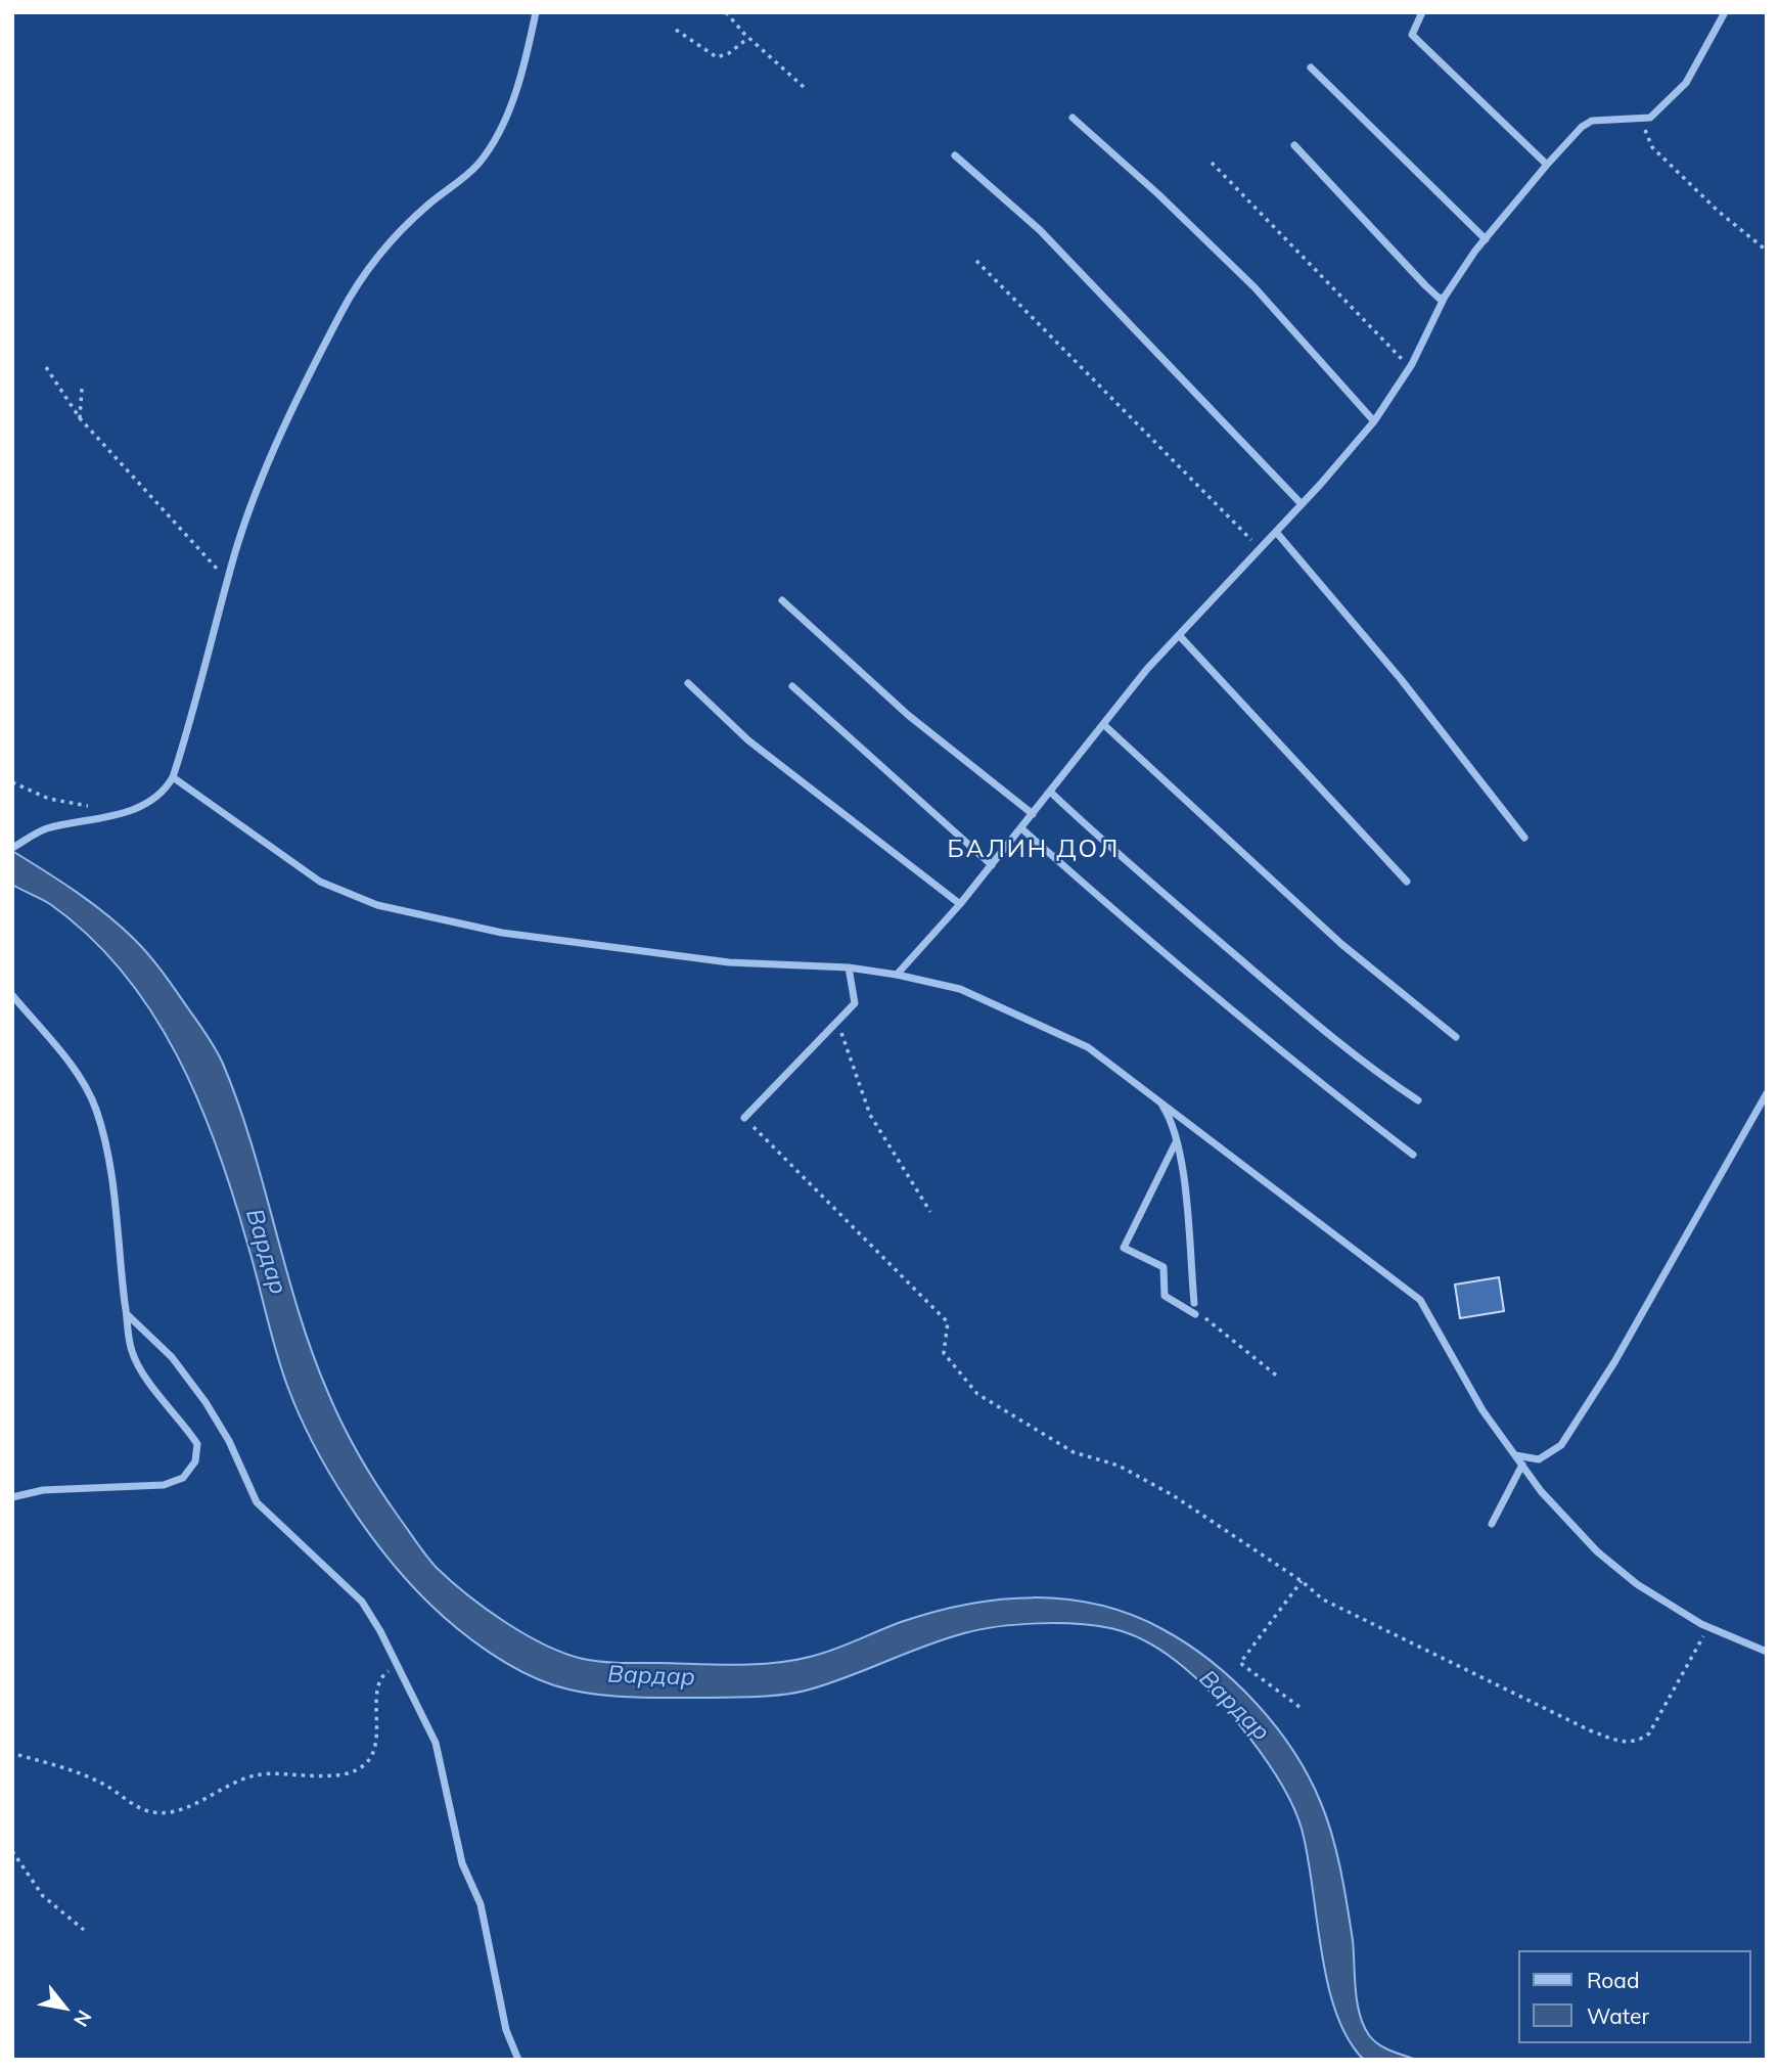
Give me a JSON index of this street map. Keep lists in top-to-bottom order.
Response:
{
  "districts": ["БАЛИН ДОЛ"],
  "water": ["Вардар"],
  "legend": ["Road", "Water"],
  "north": "bottom right"
}
